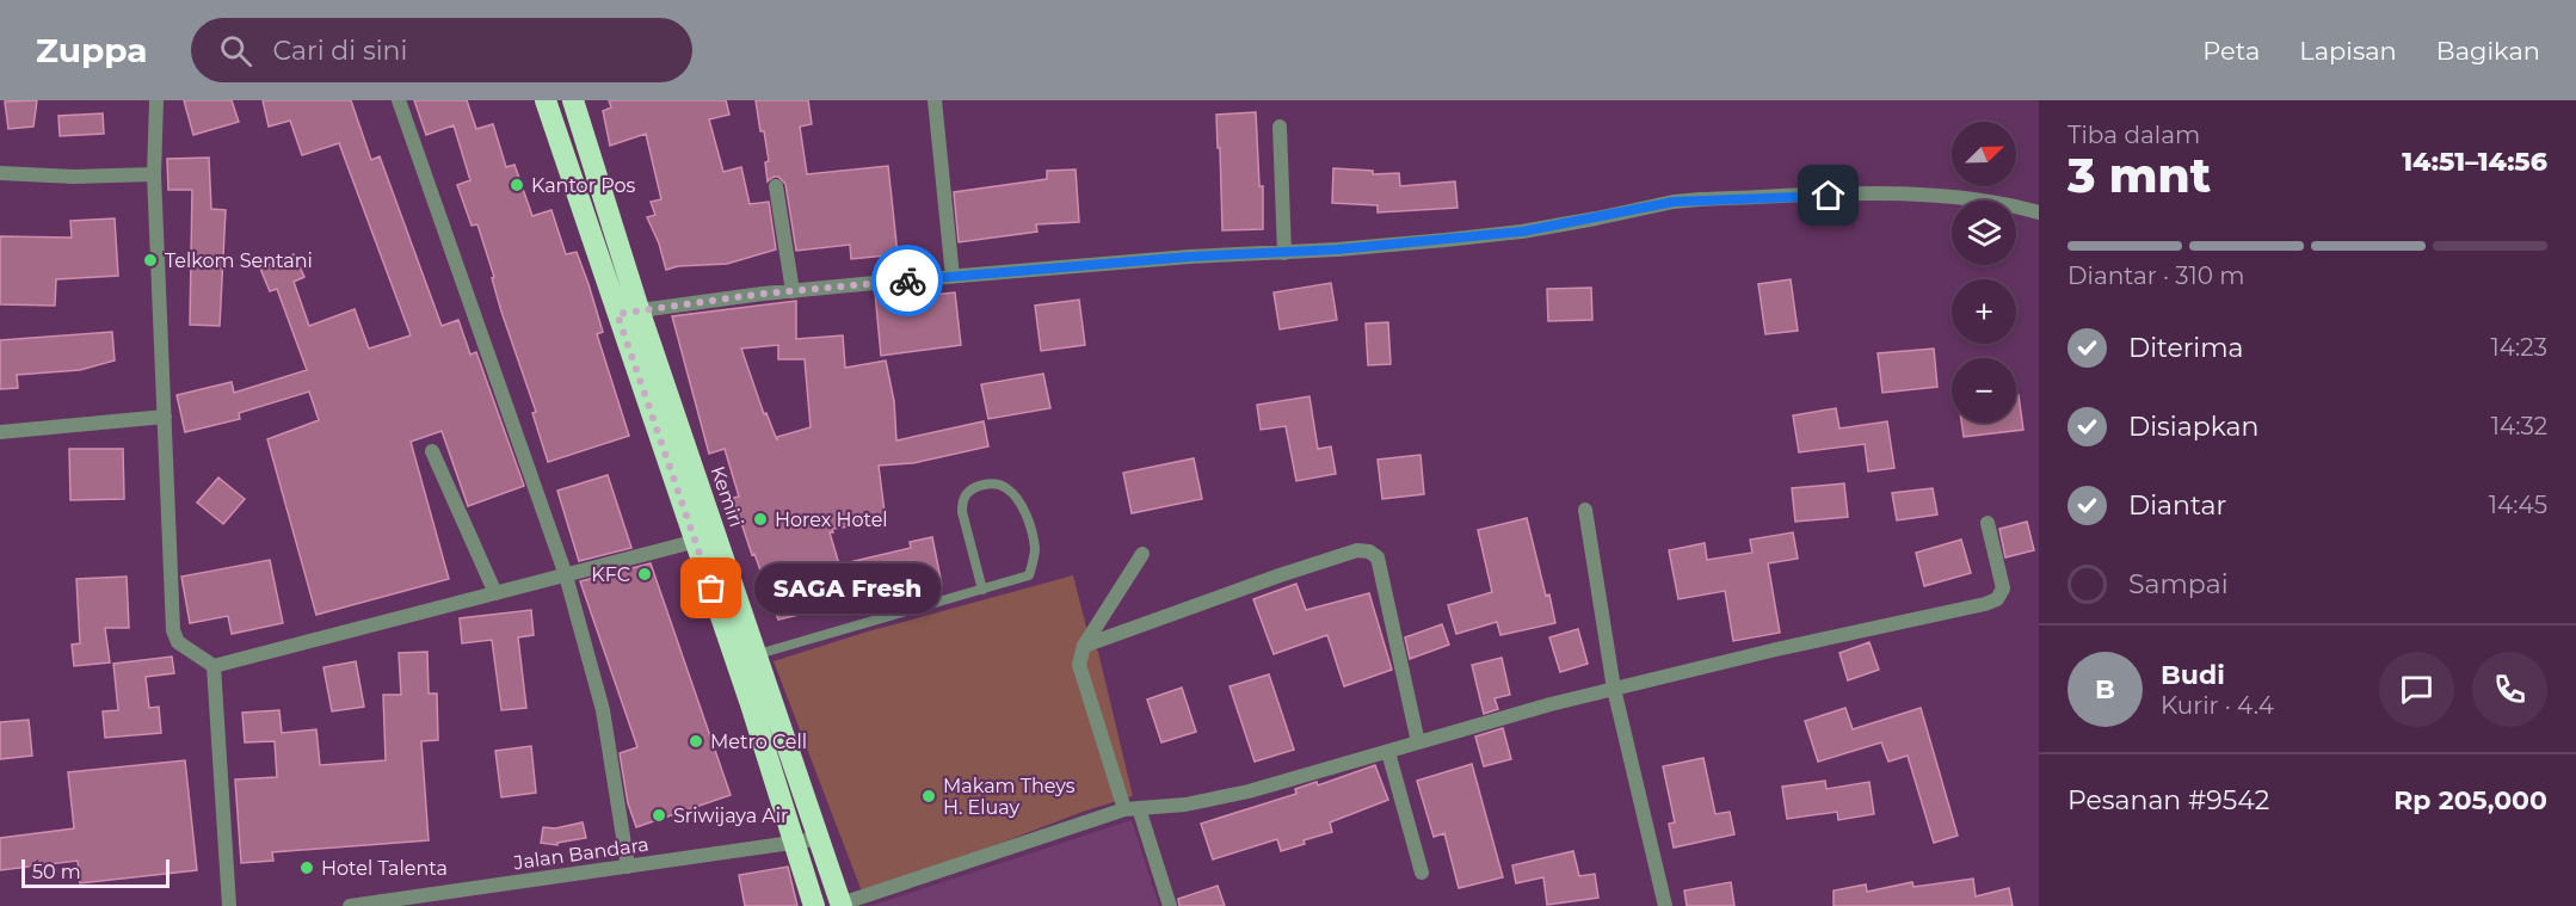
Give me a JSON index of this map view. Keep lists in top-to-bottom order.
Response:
{
  "streets": {
    "highway": ["Kemiri"],
    "street": ["Jalan Bandara"]
  },
  "crossings": [
    ["Kemiri", "Jalan Bandara"]
  ],
  "places": [
    "Kantor Pos",
    "Telkom Sentani",
    "Horex Hotel",
    "KFC",
    "SAGA Fresh",
    "Metro Cell",
    "Makam Theys H. Eluay",
    "Sriwijaya Air",
    "Hotel Talenta"
  ],
  "scale_bar": "50 m",
  "north": "top right",
  "page": {
    "header": "Zuppa",
    "search": "Cari di sini",
    "nav": ["Peta", "Lapisan", "Bagikan"],
    "heading": ["3 mnt", "Tiba dalam", "14:51–14:56"],
    "panel": [
      "Budi",
      "Kurir · 4.4",
      "Pesanan #9542",
      "Rp 205,000"
    ],
    "map_buttons": ["+", "−"],
    "bar": "Diantar · 310 m",
    "list": [
      ["Diterima", "14:23"],
      ["Disiapkan", "14:32"],
      ["Diantar", "14:45"],
      "Sampai"
    ],
    "bubble": "SAGA Fresh",
    "round": "B",
    "scale": "50 m"
  }
}
